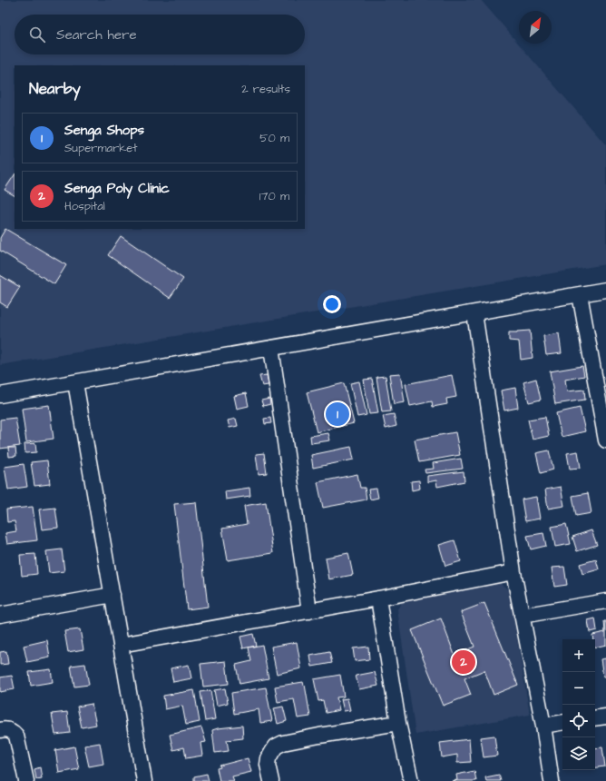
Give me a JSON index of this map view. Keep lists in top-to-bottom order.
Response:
{
  "north": "top right",
  "page": {
    "search": "Search here",
    "heading": ["Nearby", "2 results"],
    "list": [
      {
        "mark": "1",
        "name": "Senga Shops",
        "note": "Supermarket",
        "value": "50 m"
      },
      {
        "mark": "2",
        "name": "Senga Poly Clinic",
        "note": "Hospital",
        "value": "170 m"
      }
    ],
    "pins": ["1", "2"],
    "map_buttons": ["+", "−"]
  }
}
